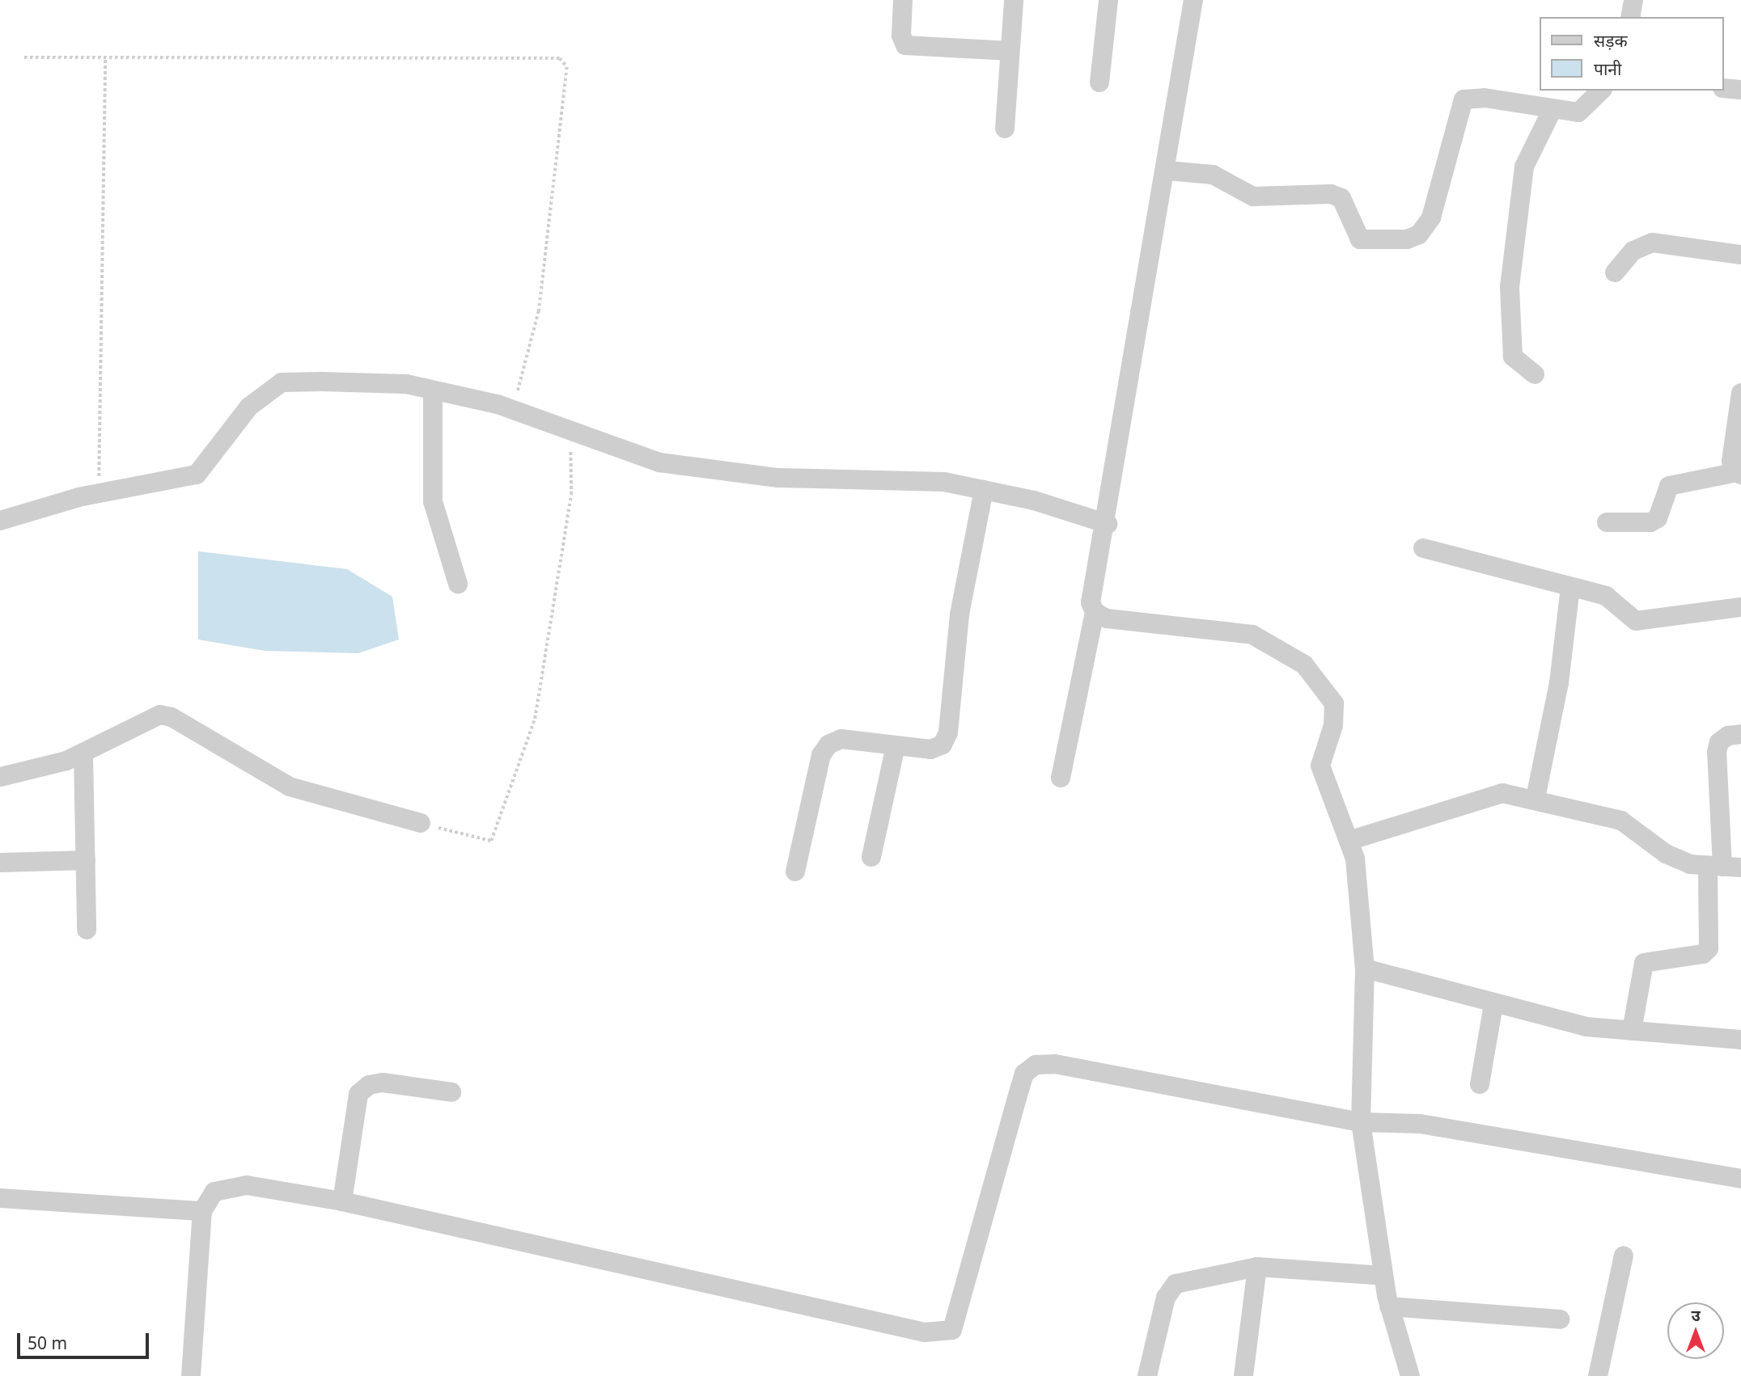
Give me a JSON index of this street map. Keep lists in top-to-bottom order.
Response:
{
  "legend": ["सड़क", "पानी"],
  "scale_bar": "50 m",
  "north": "top"
}
